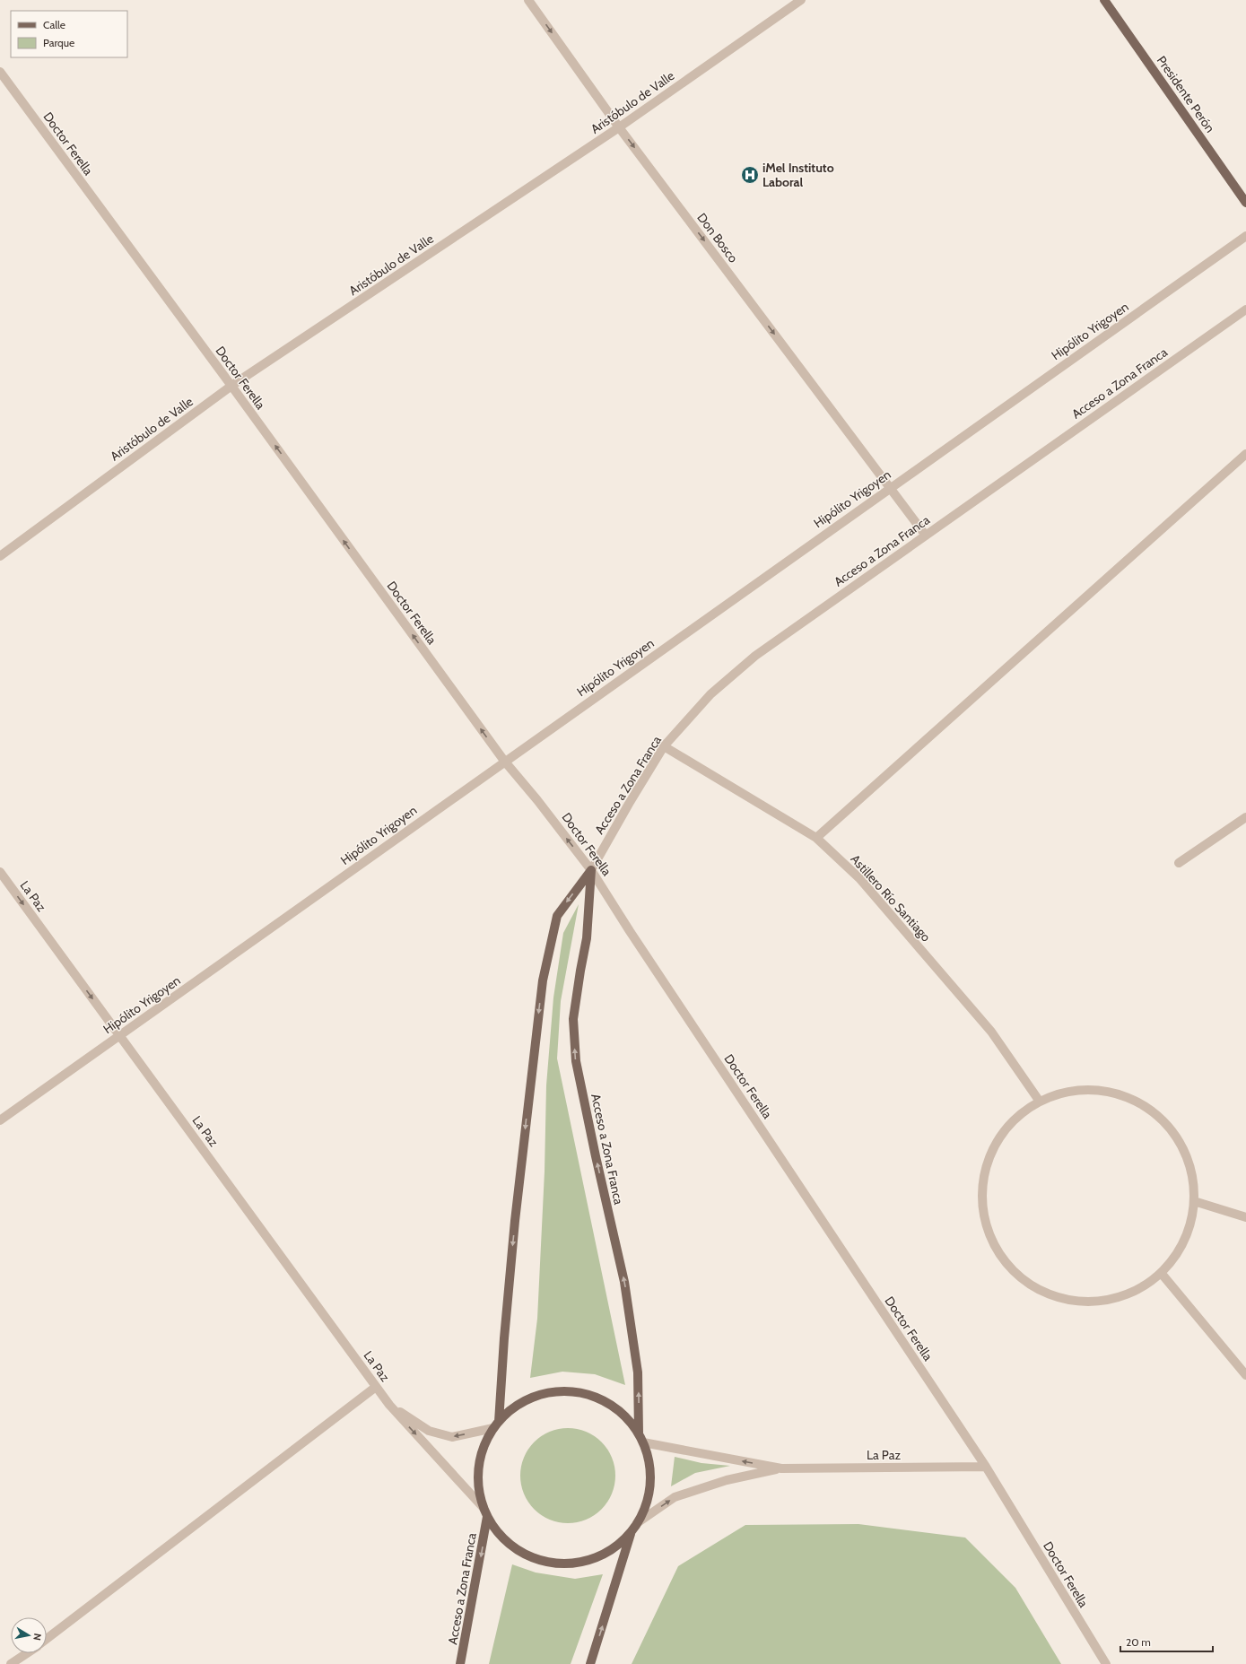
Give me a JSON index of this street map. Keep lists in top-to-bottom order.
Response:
{
  "streets": {
    "main road": ["Presidente Perón", "Acceso a Zona Franca"],
    "street": [
      "Aristóbulo de Valle",
      "Doctor Ferella",
      "Don Bosco",
      "Hipólito Yrigoyen",
      "La Paz",
      "Astillero Río Santiago"
    ]
  },
  "crossings": [
    ["Aristóbulo de Valle", "Doctor Ferella"],
    ["Aristóbulo de Valle", "Don Bosco"],
    ["Doctor Ferella", "Hipólito Yrigoyen"],
    ["Doctor Ferella", "Acceso a Zona Franca"],
    ["Doctor Ferella", "La Paz"],
    ["Don Bosco", "Hipólito Yrigoyen"],
    ["Don Bosco", "Acceso a Zona Franca"],
    ["Hipólito Yrigoyen", "La Paz"],
    ["Acceso a Zona Franca", "La Paz"],
    ["Acceso a Zona Franca", "Astillero Río Santiago"]
  ],
  "one_way": ["Don Bosco"],
  "places": {
    "hospital": ["iMel Instituto Laboral"]
  },
  "legend": ["Calle", "Parque"],
  "scale_bar": "20 m",
  "north": "right"
}
